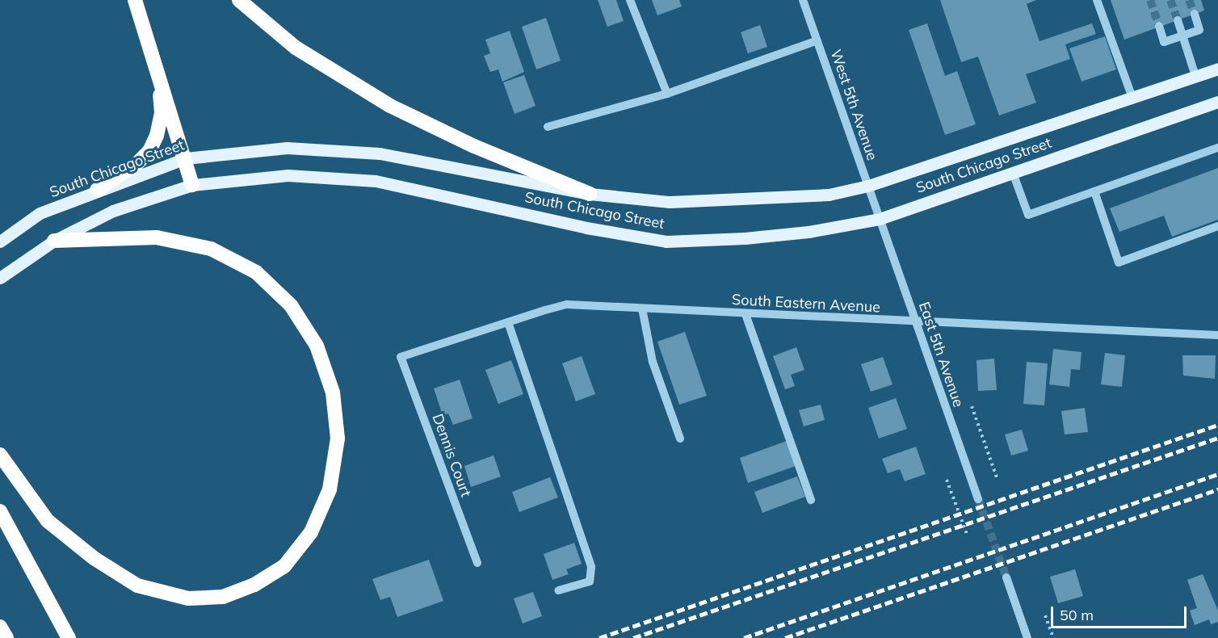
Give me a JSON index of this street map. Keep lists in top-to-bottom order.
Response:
{
  "streets": {
    "main road": ["South Chicago Street"],
    "street": [
      "West 5th Avenue",
      "South Eastern Avenue",
      "East 5th Avenue",
      "Dennis Court"
    ]
  },
  "crossings": [
    ["West 5th Avenue", "South Chicago Street"],
    ["West 5th Avenue", "East 5th Avenue"],
    ["South Chicago Street", "East 5th Avenue"],
    ["South Eastern Avenue", "East 5th Avenue"],
    ["South Eastern Avenue", "Dennis Court"]
  ],
  "scale_bar": "50 m"
}
